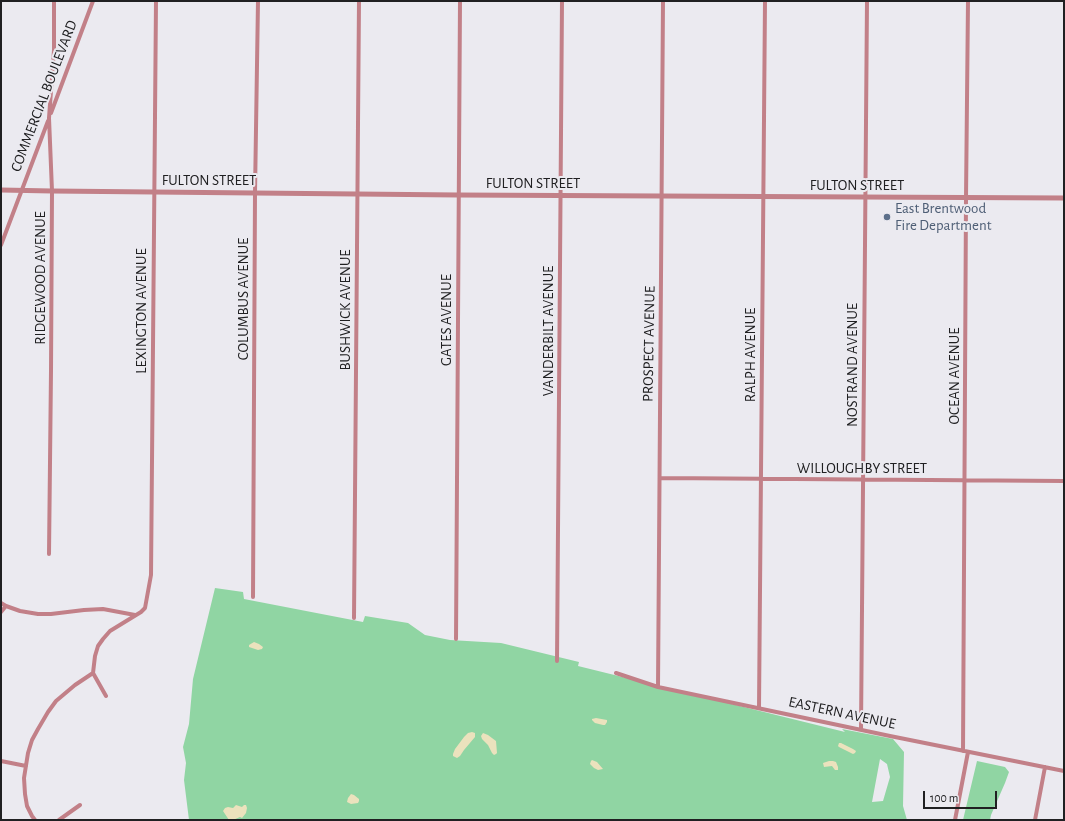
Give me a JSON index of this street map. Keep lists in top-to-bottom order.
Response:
{
  "streets": {
    "street": [
      "COMMERCIAL BOULEVARD",
      "FULTON STREET",
      "RIDGEWOOD AVENUE",
      "COLUMBUS AVENUE",
      "BUSHWICK AVENUE",
      "LEXINGTON AVENUE",
      "GATES AVENUE",
      "VANDERBILT AVENUE",
      "PROSPECT AVENUE",
      "RALPH AVENUE",
      "NOSTRAND AVENUE",
      "OCEAN AVENUE",
      "WILLOUGHBY STREET",
      "EASTERN AVENUE"
    ]
  },
  "crossings": [
    ["COMMERCIAL BOULEVARD", "FULTON STREET"],
    ["COMMERCIAL BOULEVARD", "RIDGEWOOD AVENUE"],
    ["FULTON STREET", "RIDGEWOOD AVENUE"],
    ["FULTON STREET", "COLUMBUS AVENUE"],
    ["FULTON STREET", "BUSHWICK AVENUE"],
    ["FULTON STREET", "LEXINGTON AVENUE"],
    ["FULTON STREET", "GATES AVENUE"],
    ["FULTON STREET", "VANDERBILT AVENUE"],
    ["FULTON STREET", "PROSPECT AVENUE"],
    ["FULTON STREET", "RALPH AVENUE"],
    ["FULTON STREET", "NOSTRAND AVENUE"],
    ["FULTON STREET", "OCEAN AVENUE"],
    ["PROSPECT AVENUE", "WILLOUGHBY STREET"],
    ["PROSPECT AVENUE", "EASTERN AVENUE"],
    ["RALPH AVENUE", "WILLOUGHBY STREET"],
    ["RALPH AVENUE", "EASTERN AVENUE"],
    ["NOSTRAND AVENUE", "WILLOUGHBY STREET"],
    ["NOSTRAND AVENUE", "EASTERN AVENUE"],
    ["OCEAN AVENUE", "WILLOUGHBY STREET"],
    ["OCEAN AVENUE", "EASTERN AVENUE"]
  ],
  "places": ["East Brentwood Fire Department"],
  "scale_bar": "100 m"
}
